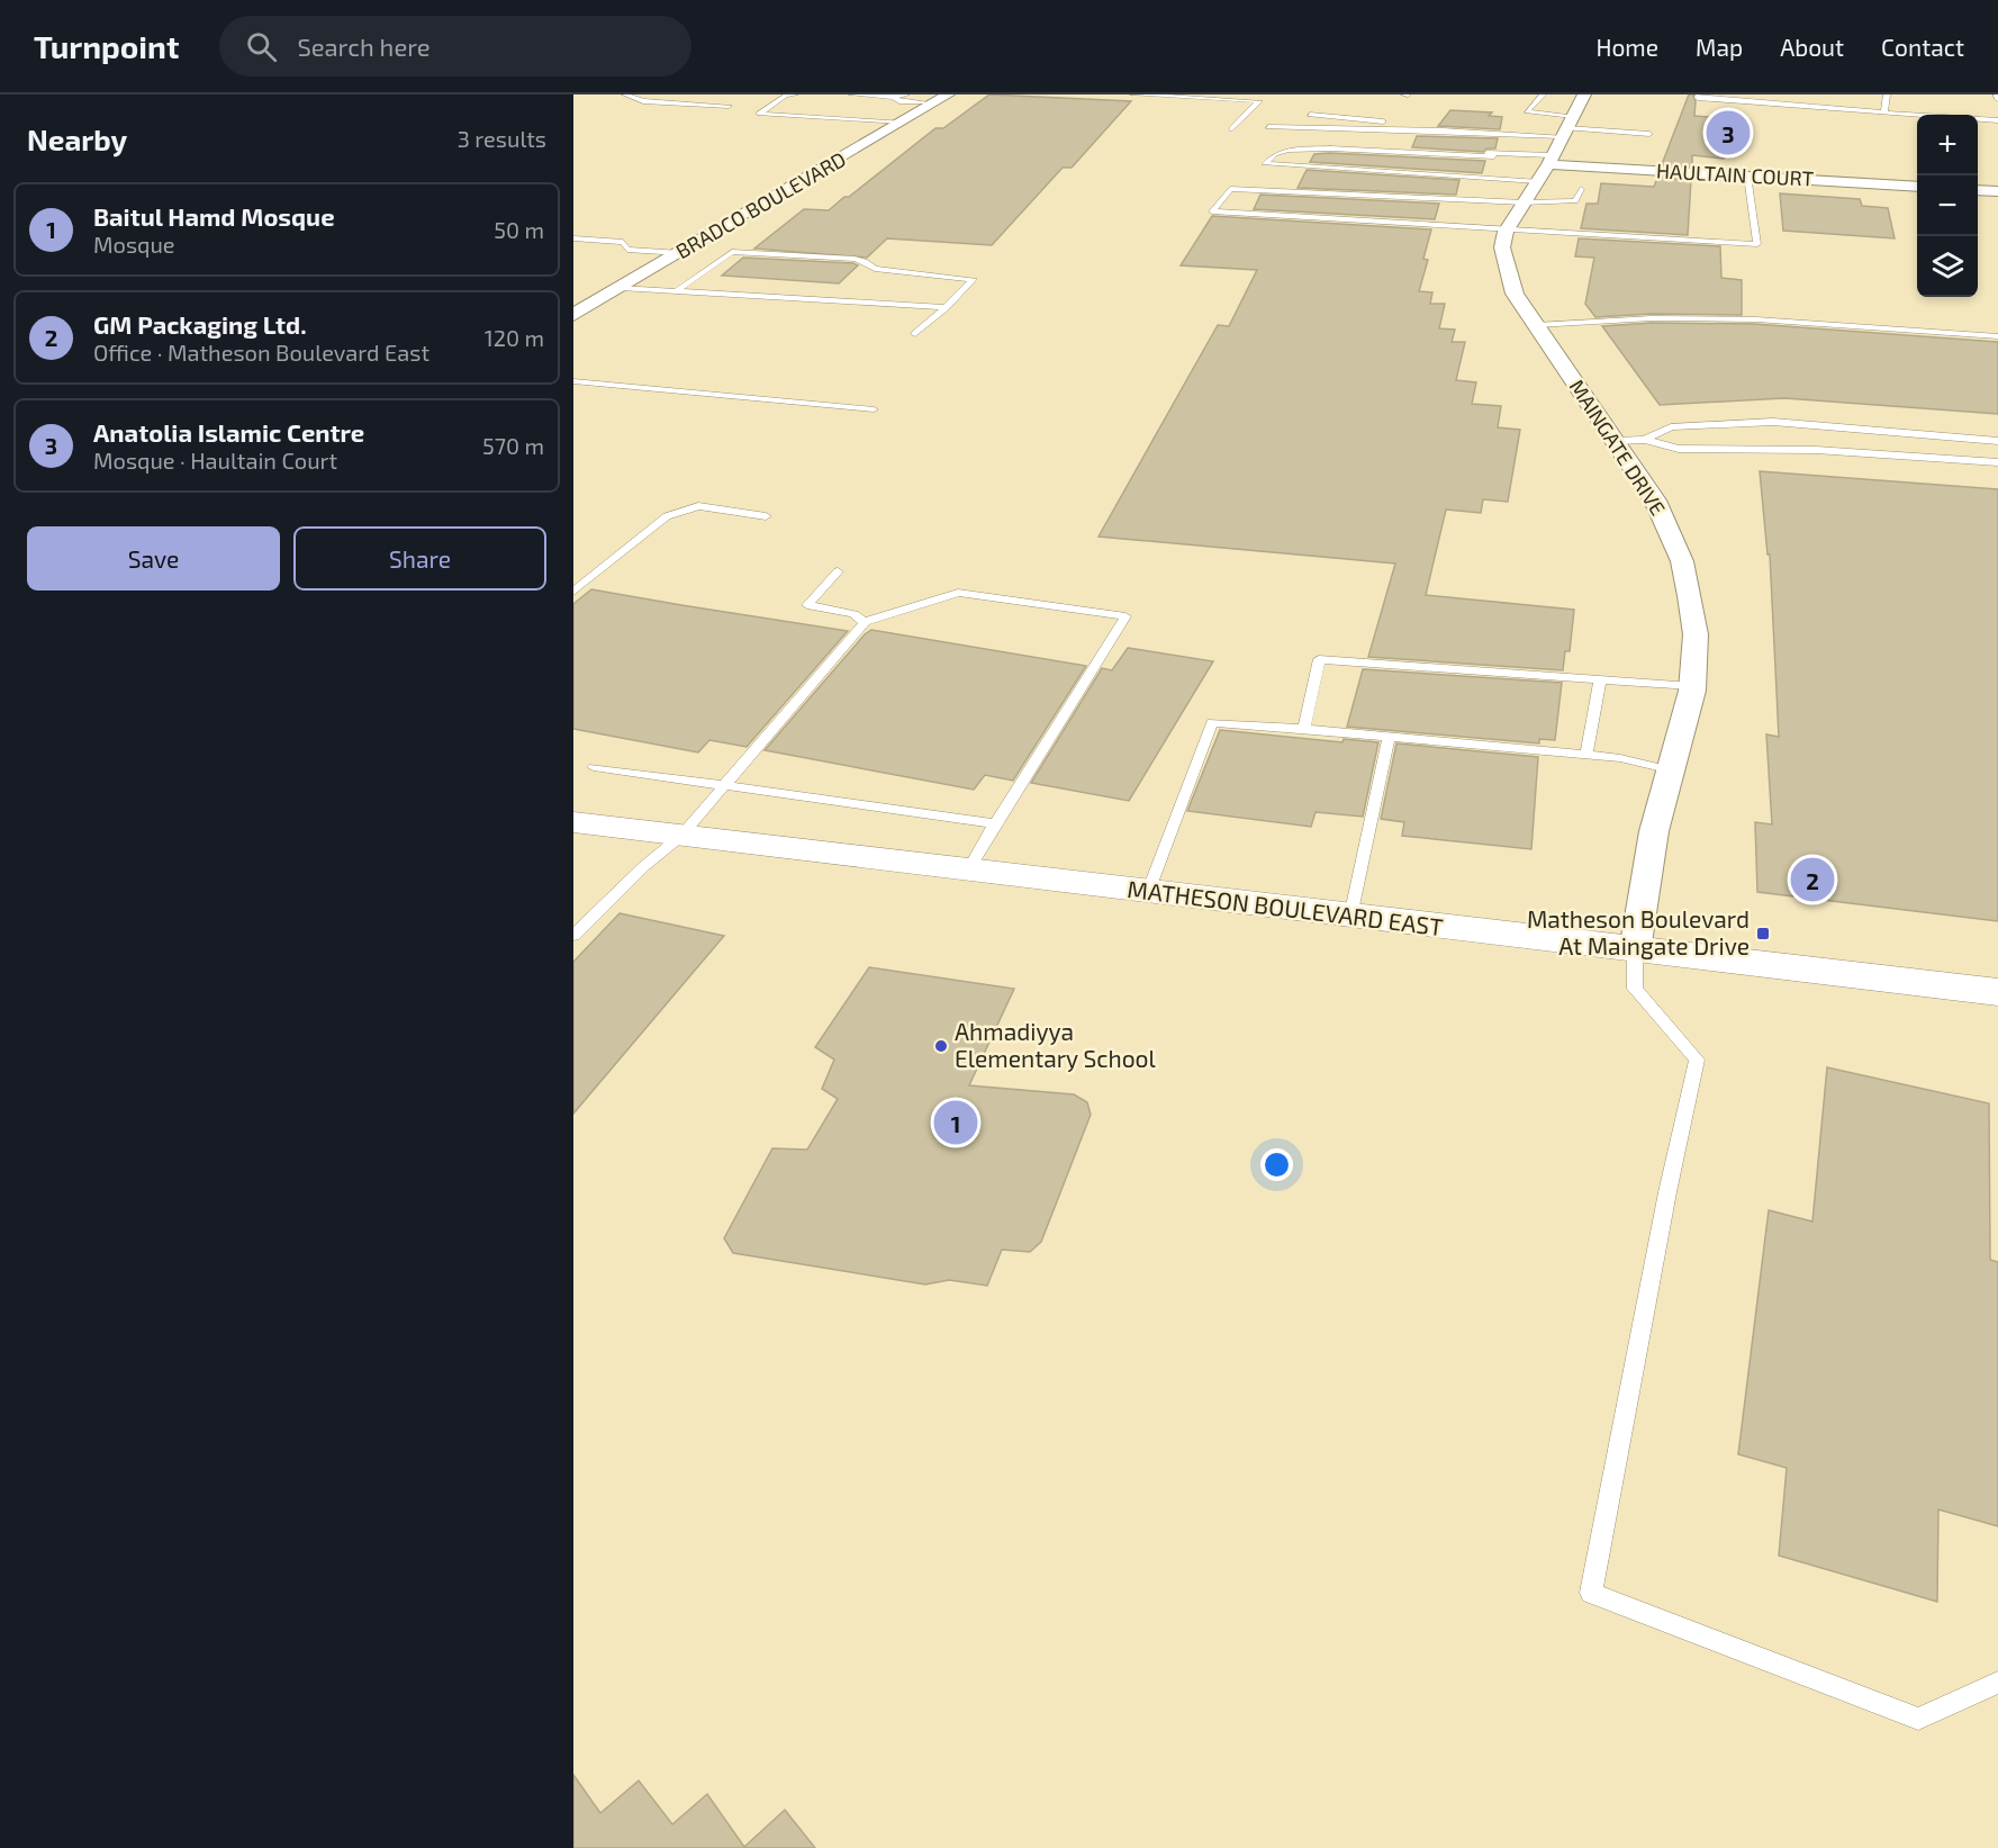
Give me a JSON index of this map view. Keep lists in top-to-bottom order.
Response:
{
  "streets": {
    "street": [
      "HAULTAIN COURT",
      "BRADCO BOULEVARD",
      "MAINGATE DRIVE",
      "MATHESON BOULEVARD EAST"
    ]
  },
  "crossings": [
    ["HAULTAIN COURT", "MAINGATE DRIVE"],
    ["MAINGATE DRIVE", "MATHESON BOULEVARD EAST"]
  ],
  "places": {
    "transit": ["Matheson Boulevard At Maingate Drive"],
    "other": ["Ahmadiyya Elementary School"]
  },
  "page": {
    "header": "Turnpoint",
    "search": "Search here",
    "nav": [
      "Home",
      "Map",
      "About",
      "Contact"
    ],
    "heading": ["Nearby", "3 results"],
    "pins": ["3", "2", "1"],
    "map_buttons": ["+", "−"],
    "list": [
      {
        "mark": "1",
        "name": "Baitul Hamd Mosque",
        "note": "Mosque",
        "value": "50 m"
      },
      {
        "mark": "2",
        "name": "GM Packaging Ltd.",
        "note": "Office · Matheson Boulevard East",
        "value": "120 m"
      },
      {
        "mark": "3",
        "name": "Anatolia Islamic Centre",
        "note": "Mosque · Haultain Court",
        "value": "570 m"
      }
    ],
    "buttons": ["Save", "Share"]
  }
}
